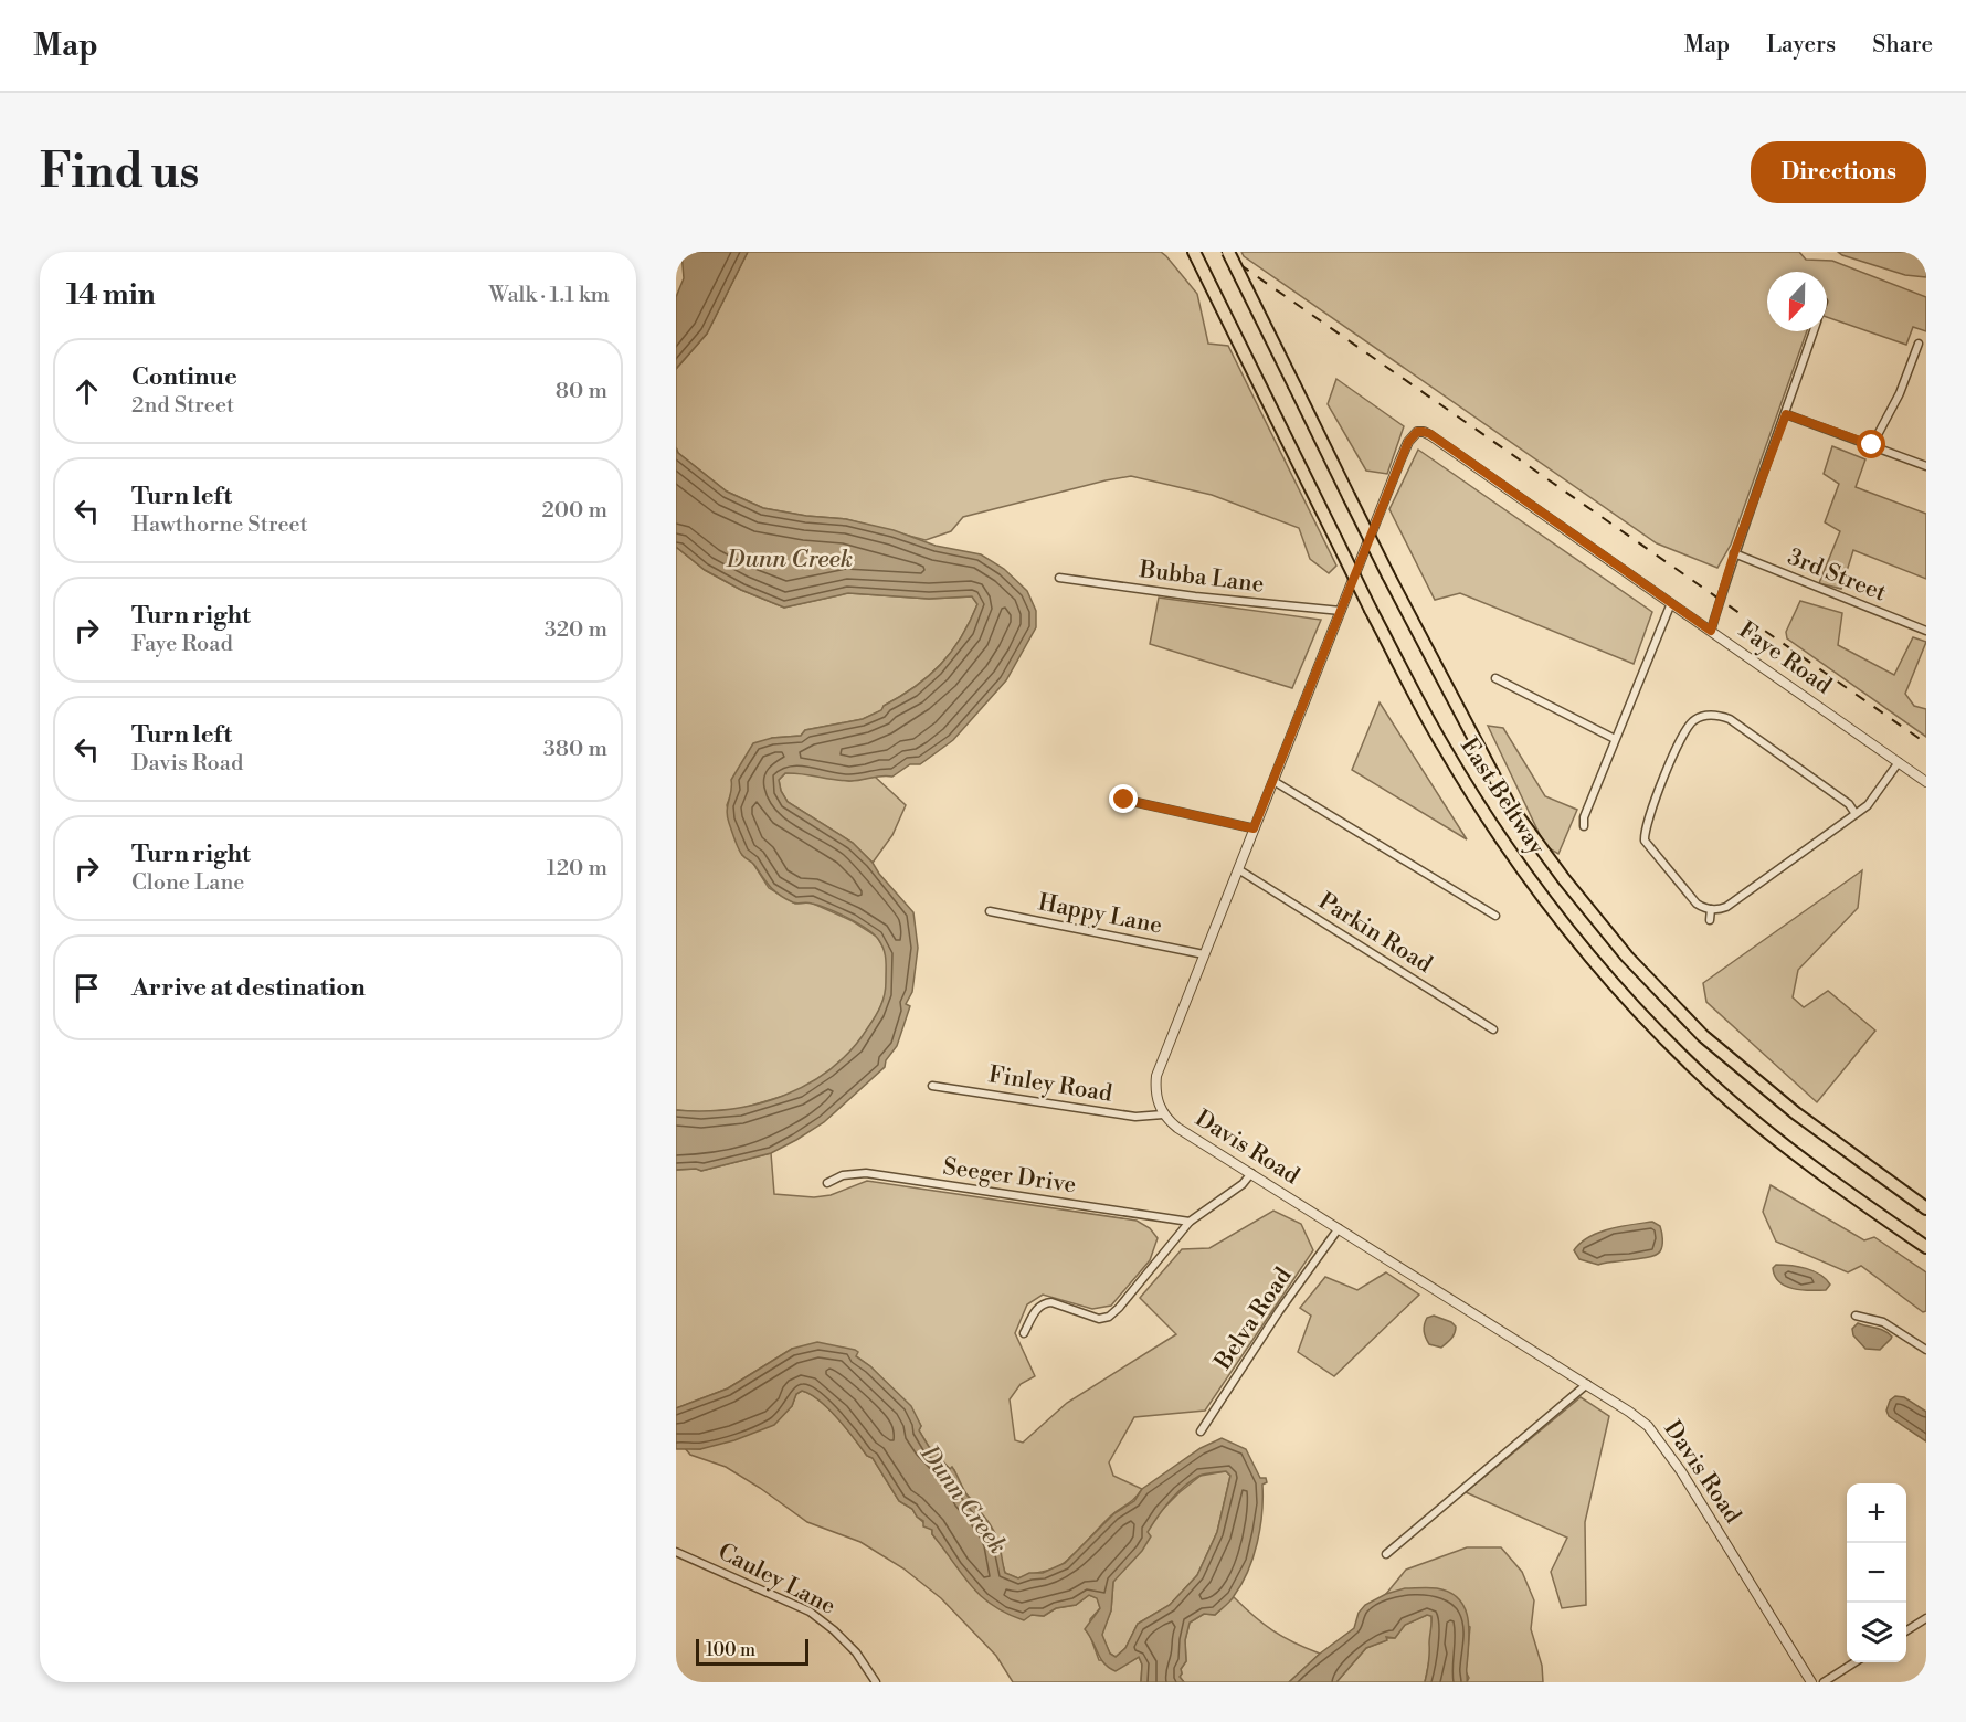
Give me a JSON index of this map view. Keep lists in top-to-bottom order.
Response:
{
  "streets": {
    "highway": ["East Beltway"],
    "street": [
      "3rd Street",
      "Bubba Lane",
      "Faye Road",
      "Happy Lane",
      "Parkin Road",
      "Finley Road",
      "Davis Road",
      "Seeger Drive",
      "Belva Road",
      "Cauley Lane"
    ]
  },
  "crossings": [
    ["Bubba Lane", "Davis Road"],
    ["Faye Road", "Davis Road"],
    ["Happy Lane", "Davis Road"],
    ["Parkin Road", "Davis Road"],
    ["Finley Road", "Davis Road"],
    ["Davis Road", "Belva Road"]
  ],
  "water": ["Dunn Creek"],
  "scale_bar": "100 m",
  "north": "bottom",
  "page": {
    "header": "Map",
    "nav": ["Map", "Layers", "Share"],
    "buttons": "Directions",
    "title": "Find us",
    "heading": ["14 min", "Walk · 1.1 km"],
    "list": [
      ["Continue", "2nd Street", "80 m"],
      ["Turn left", "Hawthorne Street", "200 m"],
      ["Turn right", "Faye Road", "320 m"],
      ["Turn left", "Davis Road", "380 m"],
      ["Turn right", "Clone Lane", "120 m"],
      "Arrive at destination"
    ],
    "map_buttons": ["+", "−"],
    "scale": "100 m"
  }
}
